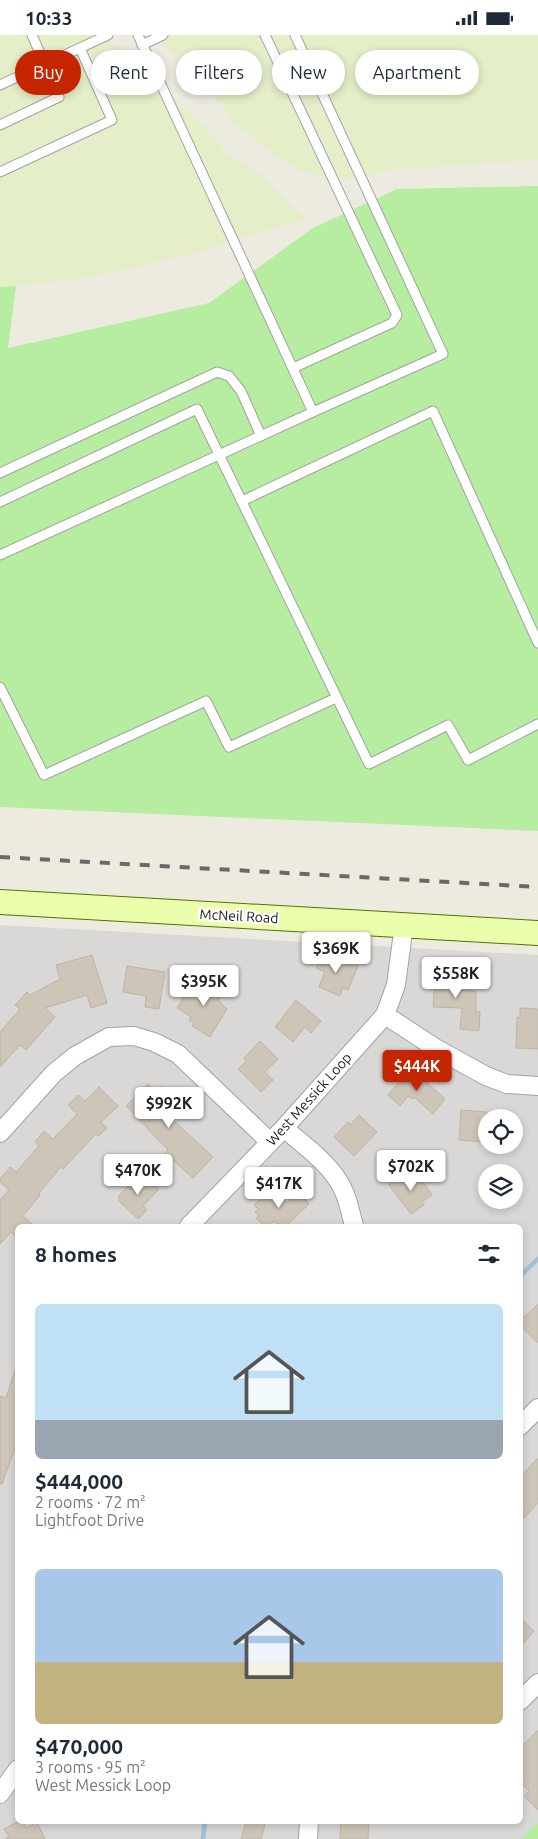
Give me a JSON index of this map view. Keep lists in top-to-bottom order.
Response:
{
  "streets": {
    "main road": ["McNeil Road"],
    "street": ["West Messick Loop"]
  },
  "crossings": [
    ["McNeil Road", "West Messick Loop"]
  ],
  "page": {
    "status": "10:33",
    "chip": [
      "Buy",
      "Rent",
      "Filters",
      "New",
      "Apartment"
    ],
    "price": [
      "$369K",
      "$558K",
      "$395K",
      "$444K",
      "$992K",
      "$702K",
      "$470K",
      "$417K"
    ],
    "heading": "8 homes",
    "list": [
      {
        "name": "$444,000",
        "note": "2 rooms · 72 m² · Lightfoot Drive"
      },
      {
        "name": "$470,000",
        "note": "3 rooms · 95 m² · West Messick Loop"
      }
    ]
  }
}
